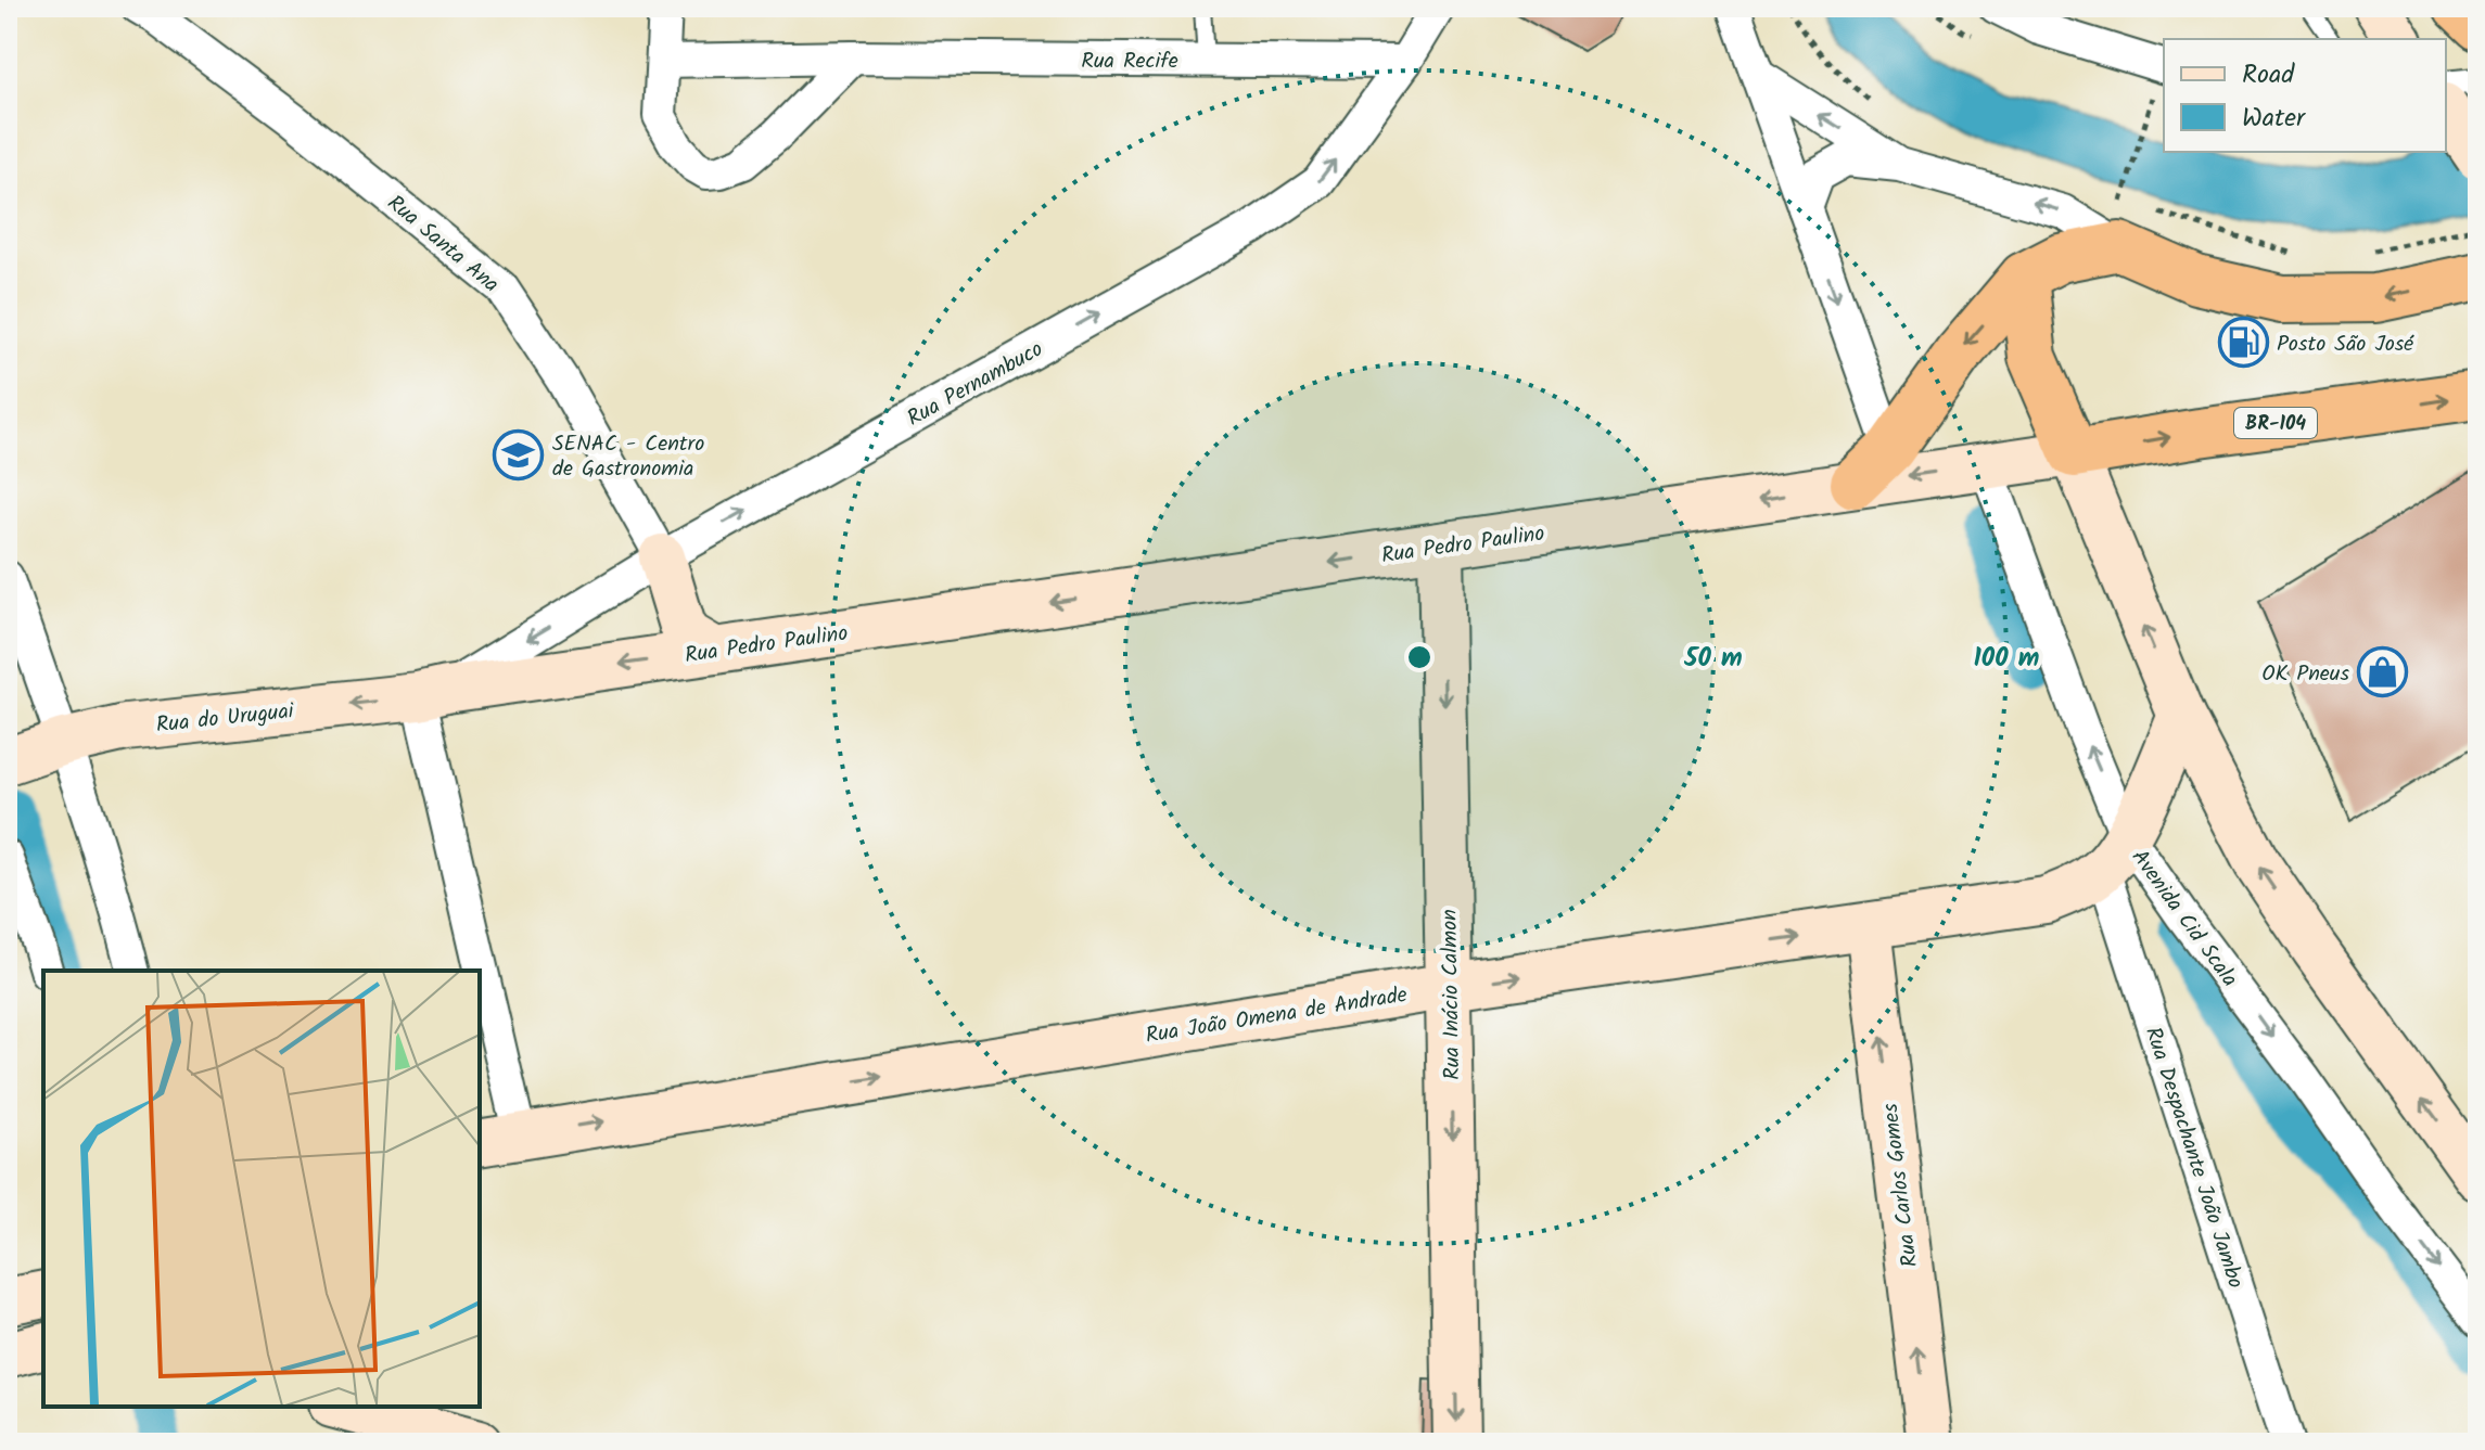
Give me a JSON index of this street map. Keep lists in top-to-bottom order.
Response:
{
  "streets": {
    "highway": ["BR-104", "Rua Pedro Paulino"],
    "street": [
      "Rua Recife",
      "Rua Santa Ana",
      "Rua Pernambuco",
      "Rua do Uruguai",
      "Avenida Cid Scala",
      "Rua Inácio Calmon",
      "Rua João Omena de Andrade",
      "Rua Despachante João Jambo",
      "Rua Carlos Gomes"
    ]
  },
  "crossings": [
    ["Rua Recife", "Rua Pernambuco"],
    ["Rua Santa Ana", "Rua Pernambuco"],
    ["Rua Pernambuco", "Rua Pedro Paulino"],
    ["Rua Pernambuco", "Rua do Uruguai"],
    ["Rua Pedro Paulino", "Rua do Uruguai"],
    ["Rua Pedro Paulino", "Avenida Cid Scala"],
    ["Rua Pedro Paulino", "Rua Inácio Calmon"],
    ["Avenida Cid Scala", "Rua João Omena de Andrade"],
    ["Avenida Cid Scala", "Rua Despachante João Jambo"],
    ["Rua Inácio Calmon", "Rua João Omena de Andrade"],
    ["Rua João Omena de Andrade", "Rua Despachante João Jambo"],
    ["Rua João Omena de Andrade", "Rua Carlos Gomes"]
  ],
  "one_way": [
    "Rua do Uruguai",
    "Rua Inácio Calmon",
    "Rua João Omena de Andrade",
    "Rua Carlos Gomes"
  ],
  "places": {
    "fuel station": ["Posto São José"],
    "school or university": ["SENAC - Centro de Gastronomia"],
    "shop": ["OK Pneus"]
  },
  "legend": ["Road", "Water"],
  "rings": ["50 m", "100 m"]
}
